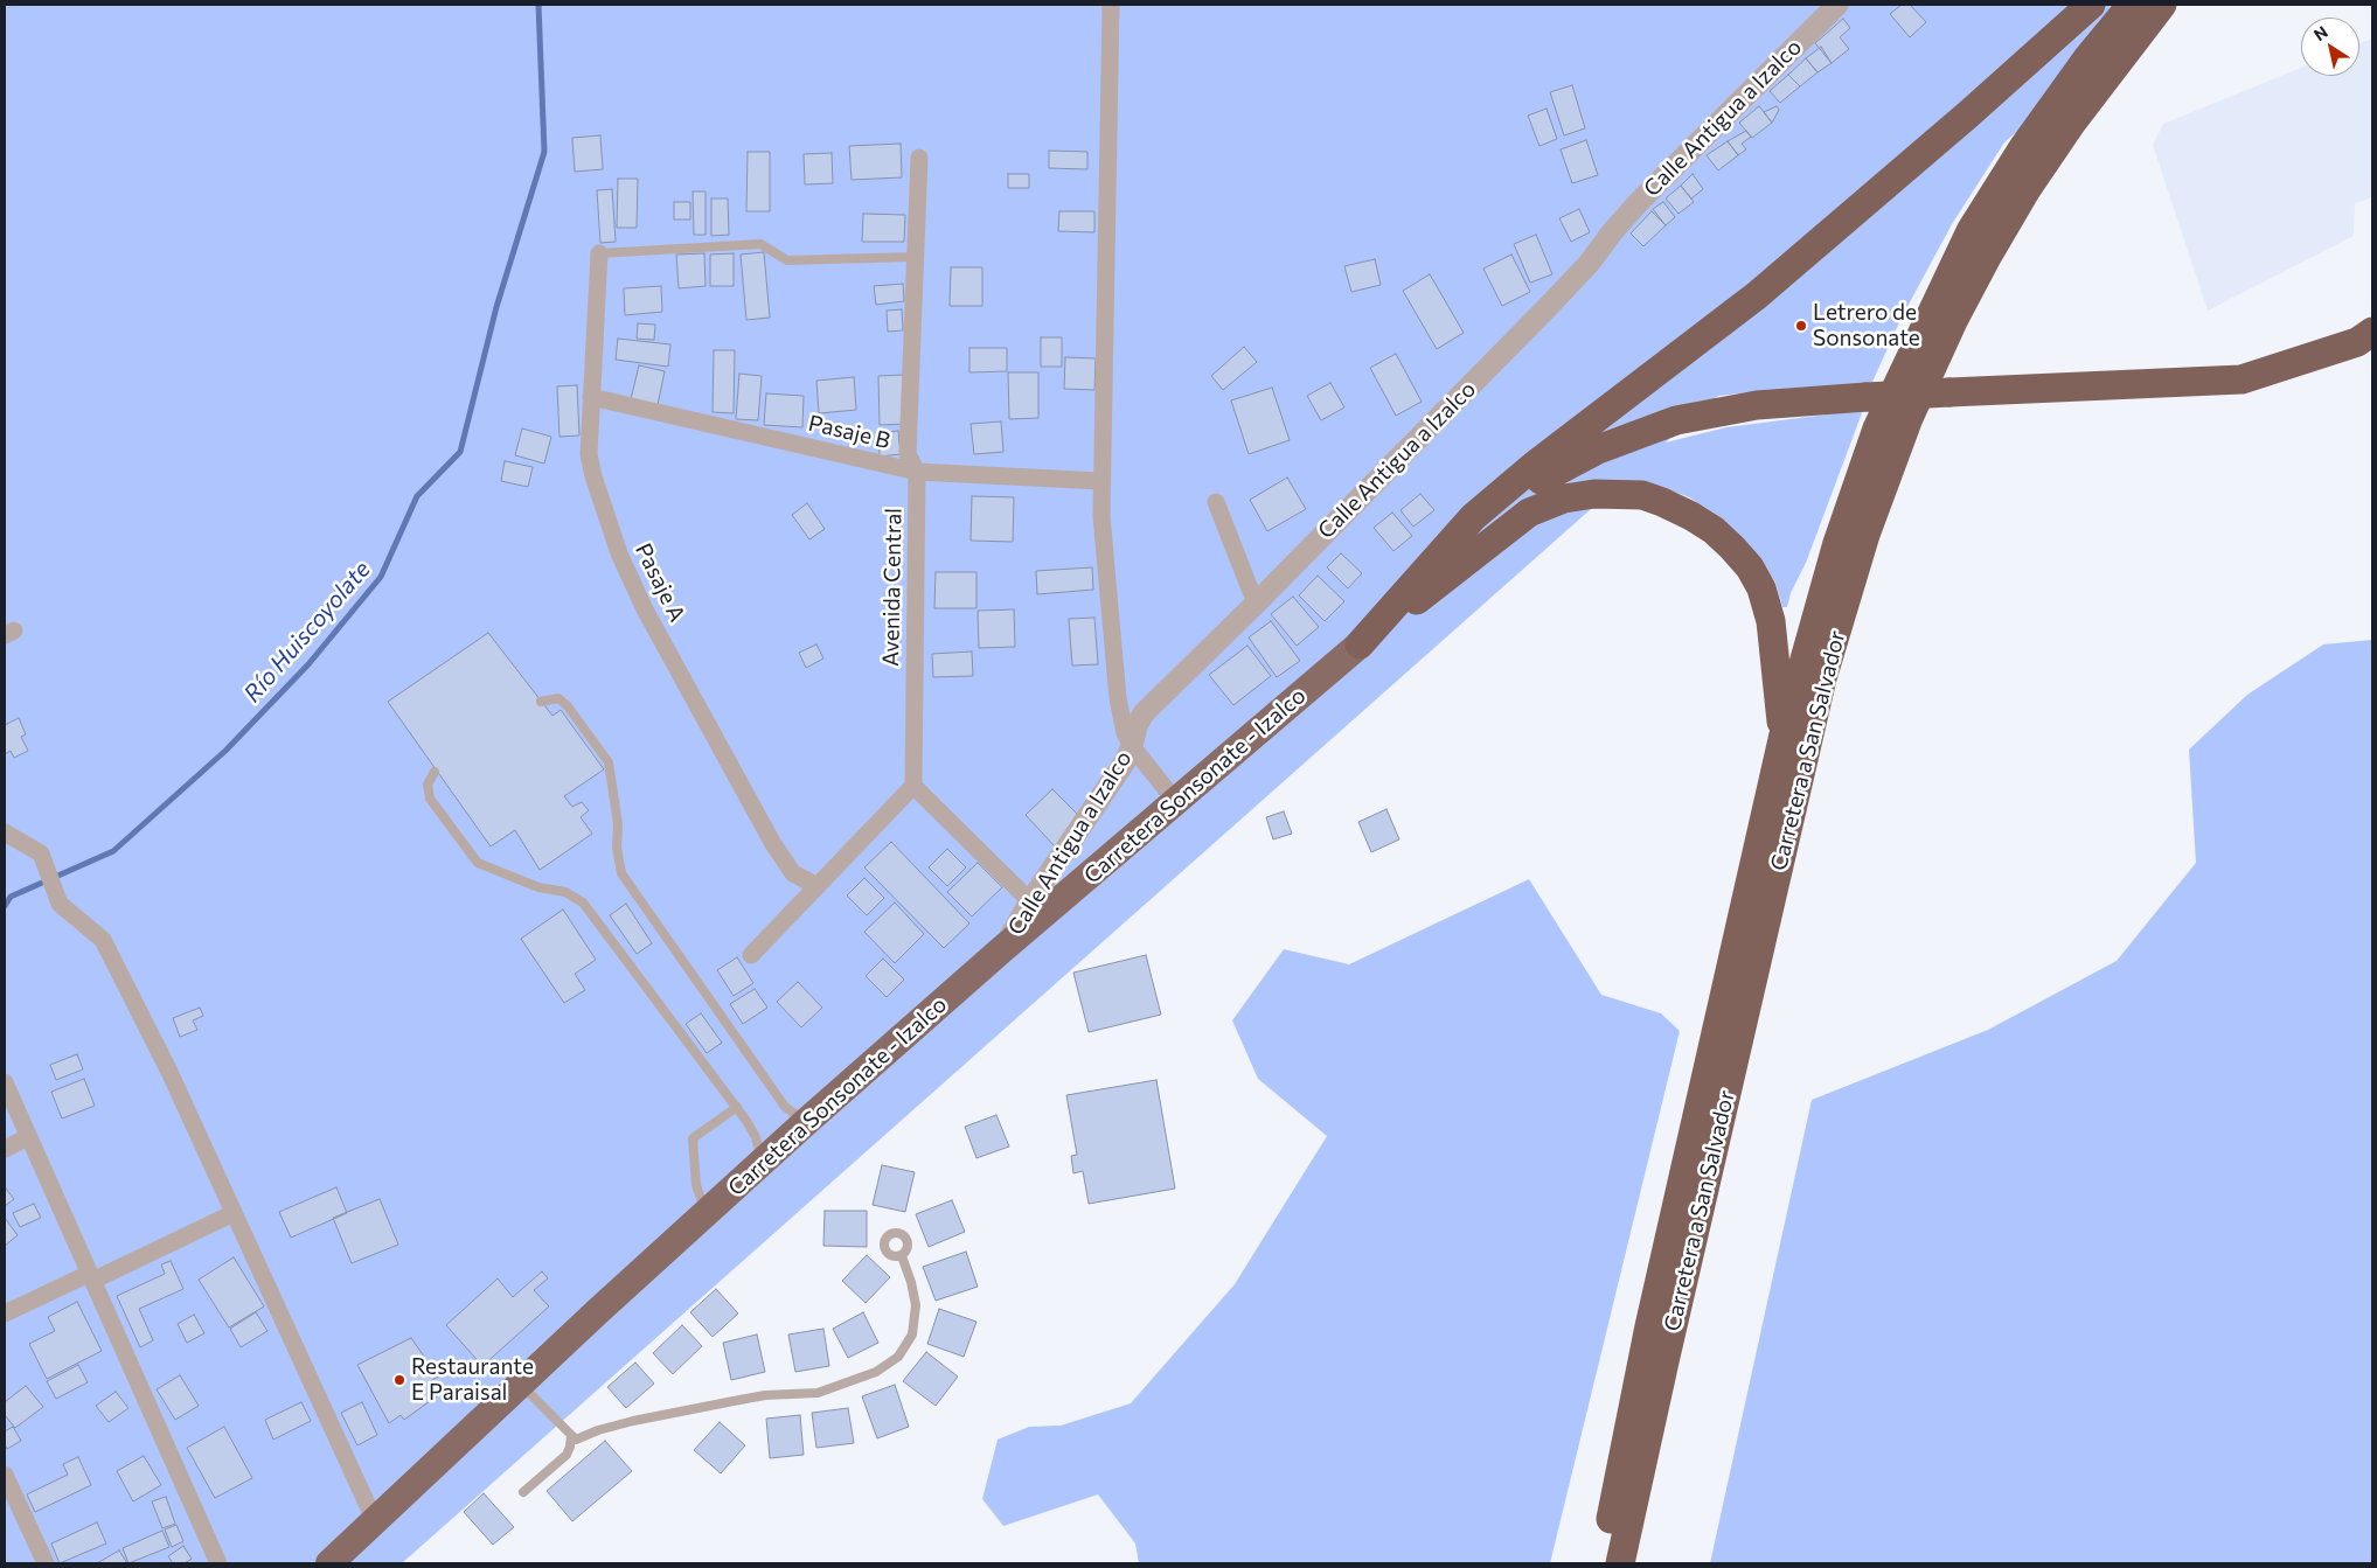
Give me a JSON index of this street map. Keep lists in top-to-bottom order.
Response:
{
  "streets": {
    "highway": ["Carretera a San Salvador"],
    "main road": ["Carretera Sonsonate - Izalco"],
    "street": [
      "Calle Antigua a Izalco",
      "Pasaje B",
      "Pasaje A",
      "Avenida Central"
    ]
  },
  "crossings": [
    ["Calle Antigua a Izalco", "Carretera Sonsonate - Izalco"],
    ["Pasaje B", "Pasaje A"],
    ["Pasaje B", "Avenida Central"]
  ],
  "water": ["Río Huiscoyolate"],
  "places": ["Letrero de Sonsonate", "Restaurante E Paraisal"],
  "north": "top left"
}
